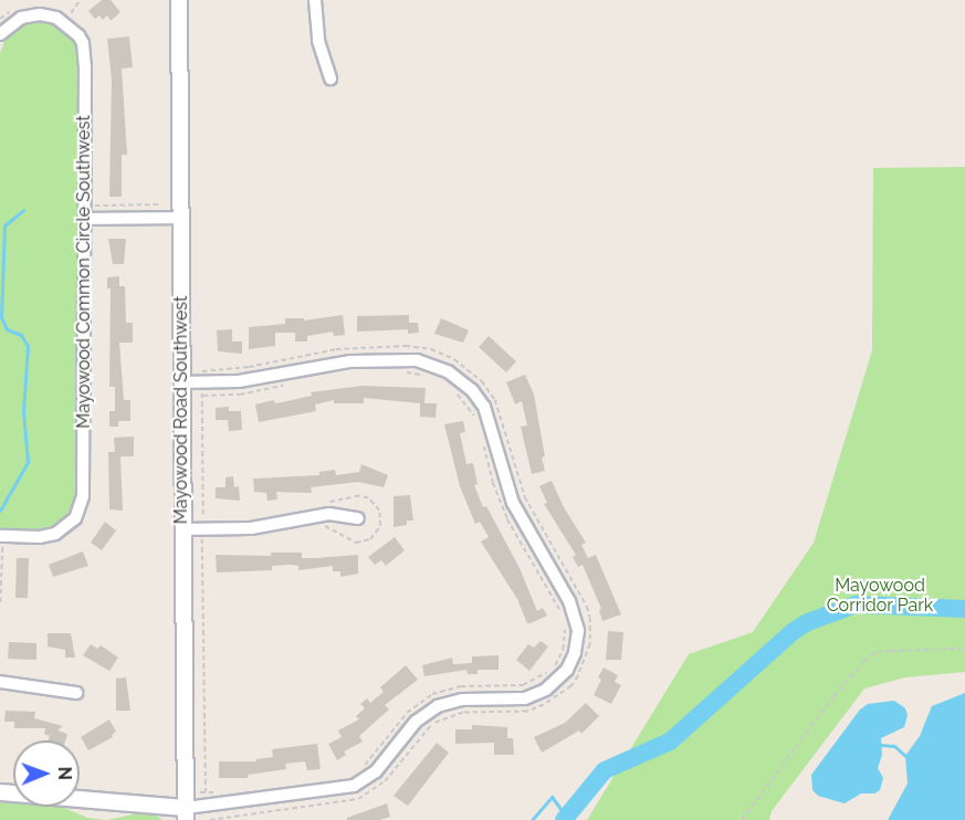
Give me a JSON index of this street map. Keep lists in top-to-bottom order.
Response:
{
  "streets": {
    "street": ["Mayowood Common Circle Southwest", "Mayowood Road Southwest"]
  },
  "parks": ["Mayowood Corridor Park"],
  "north": "right"
}
